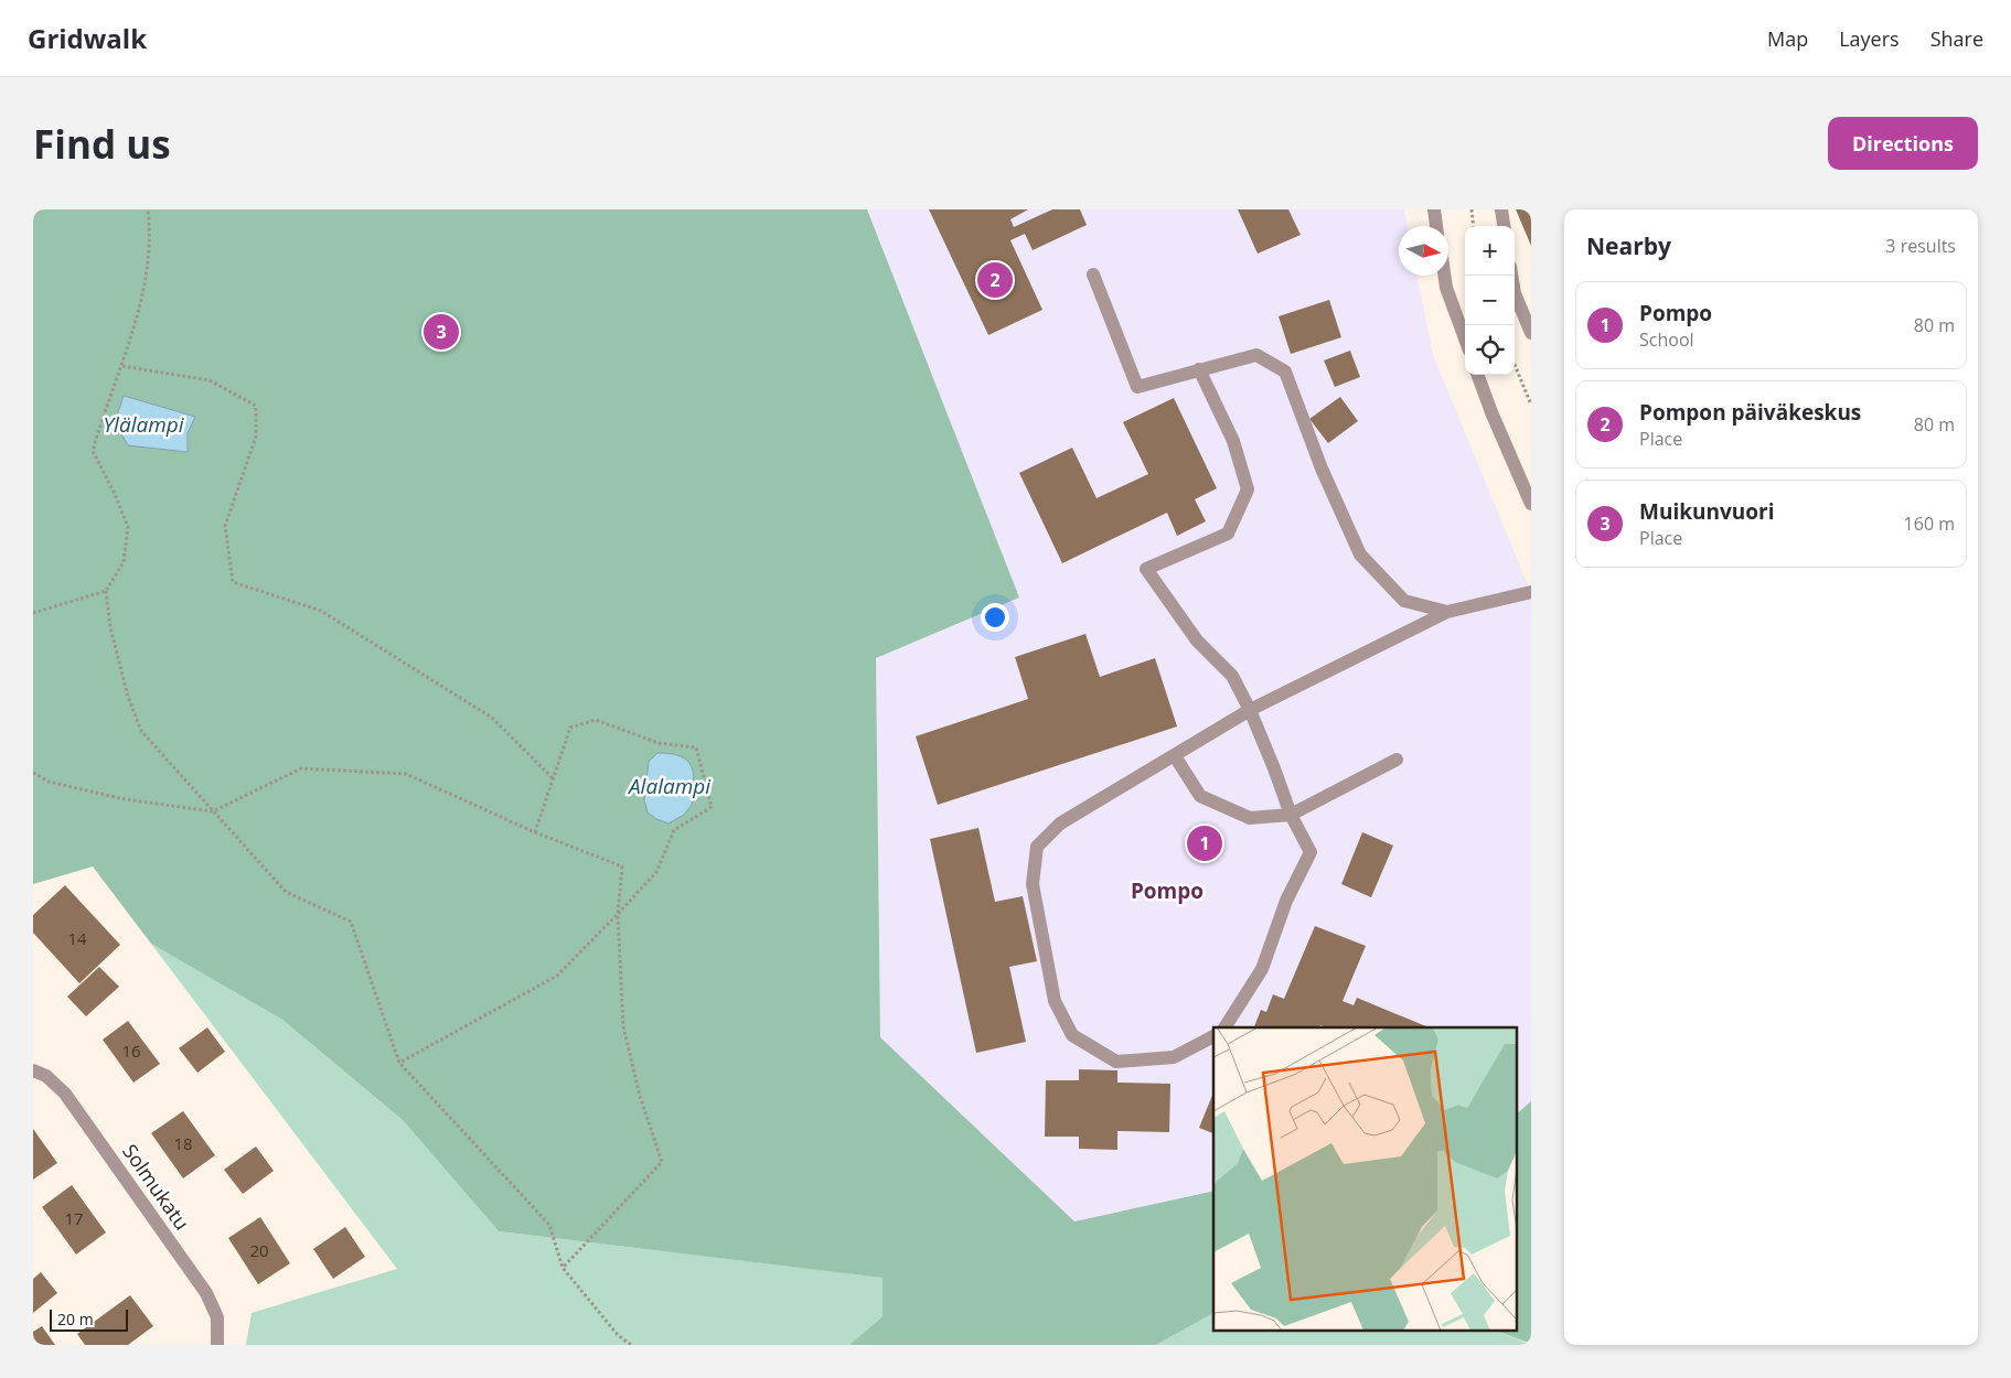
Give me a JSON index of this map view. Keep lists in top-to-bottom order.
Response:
{
  "streets": {
    "street": ["Solmukatu"]
  },
  "districts": ["Pompo"],
  "water": ["Ylälampi", "Alalampi"],
  "house_numbers": [
    "14",
    "16",
    "18",
    "17",
    "20"
  ],
  "scale_bar": "20 m",
  "north": "right",
  "page": {
    "header": "Gridwalk",
    "nav": ["Map", "Layers", "Share"],
    "buttons": "Directions",
    "title": "Find us",
    "heading": ["Nearby", "3 results"],
    "map_buttons": ["+", "−"],
    "pins": ["2", "3", "1"],
    "list": [
      {
        "mark": "1",
        "name": "Pompo",
        "note": "School",
        "value": "80 m"
      },
      {
        "mark": "2",
        "name": "Pompon päiväkeskus",
        "note": "Place",
        "value": "80 m"
      },
      {
        "mark": "3",
        "name": "Muikunvuori",
        "note": "Place",
        "value": "160 m"
      }
    ],
    "scale": "20 m"
  }
}
